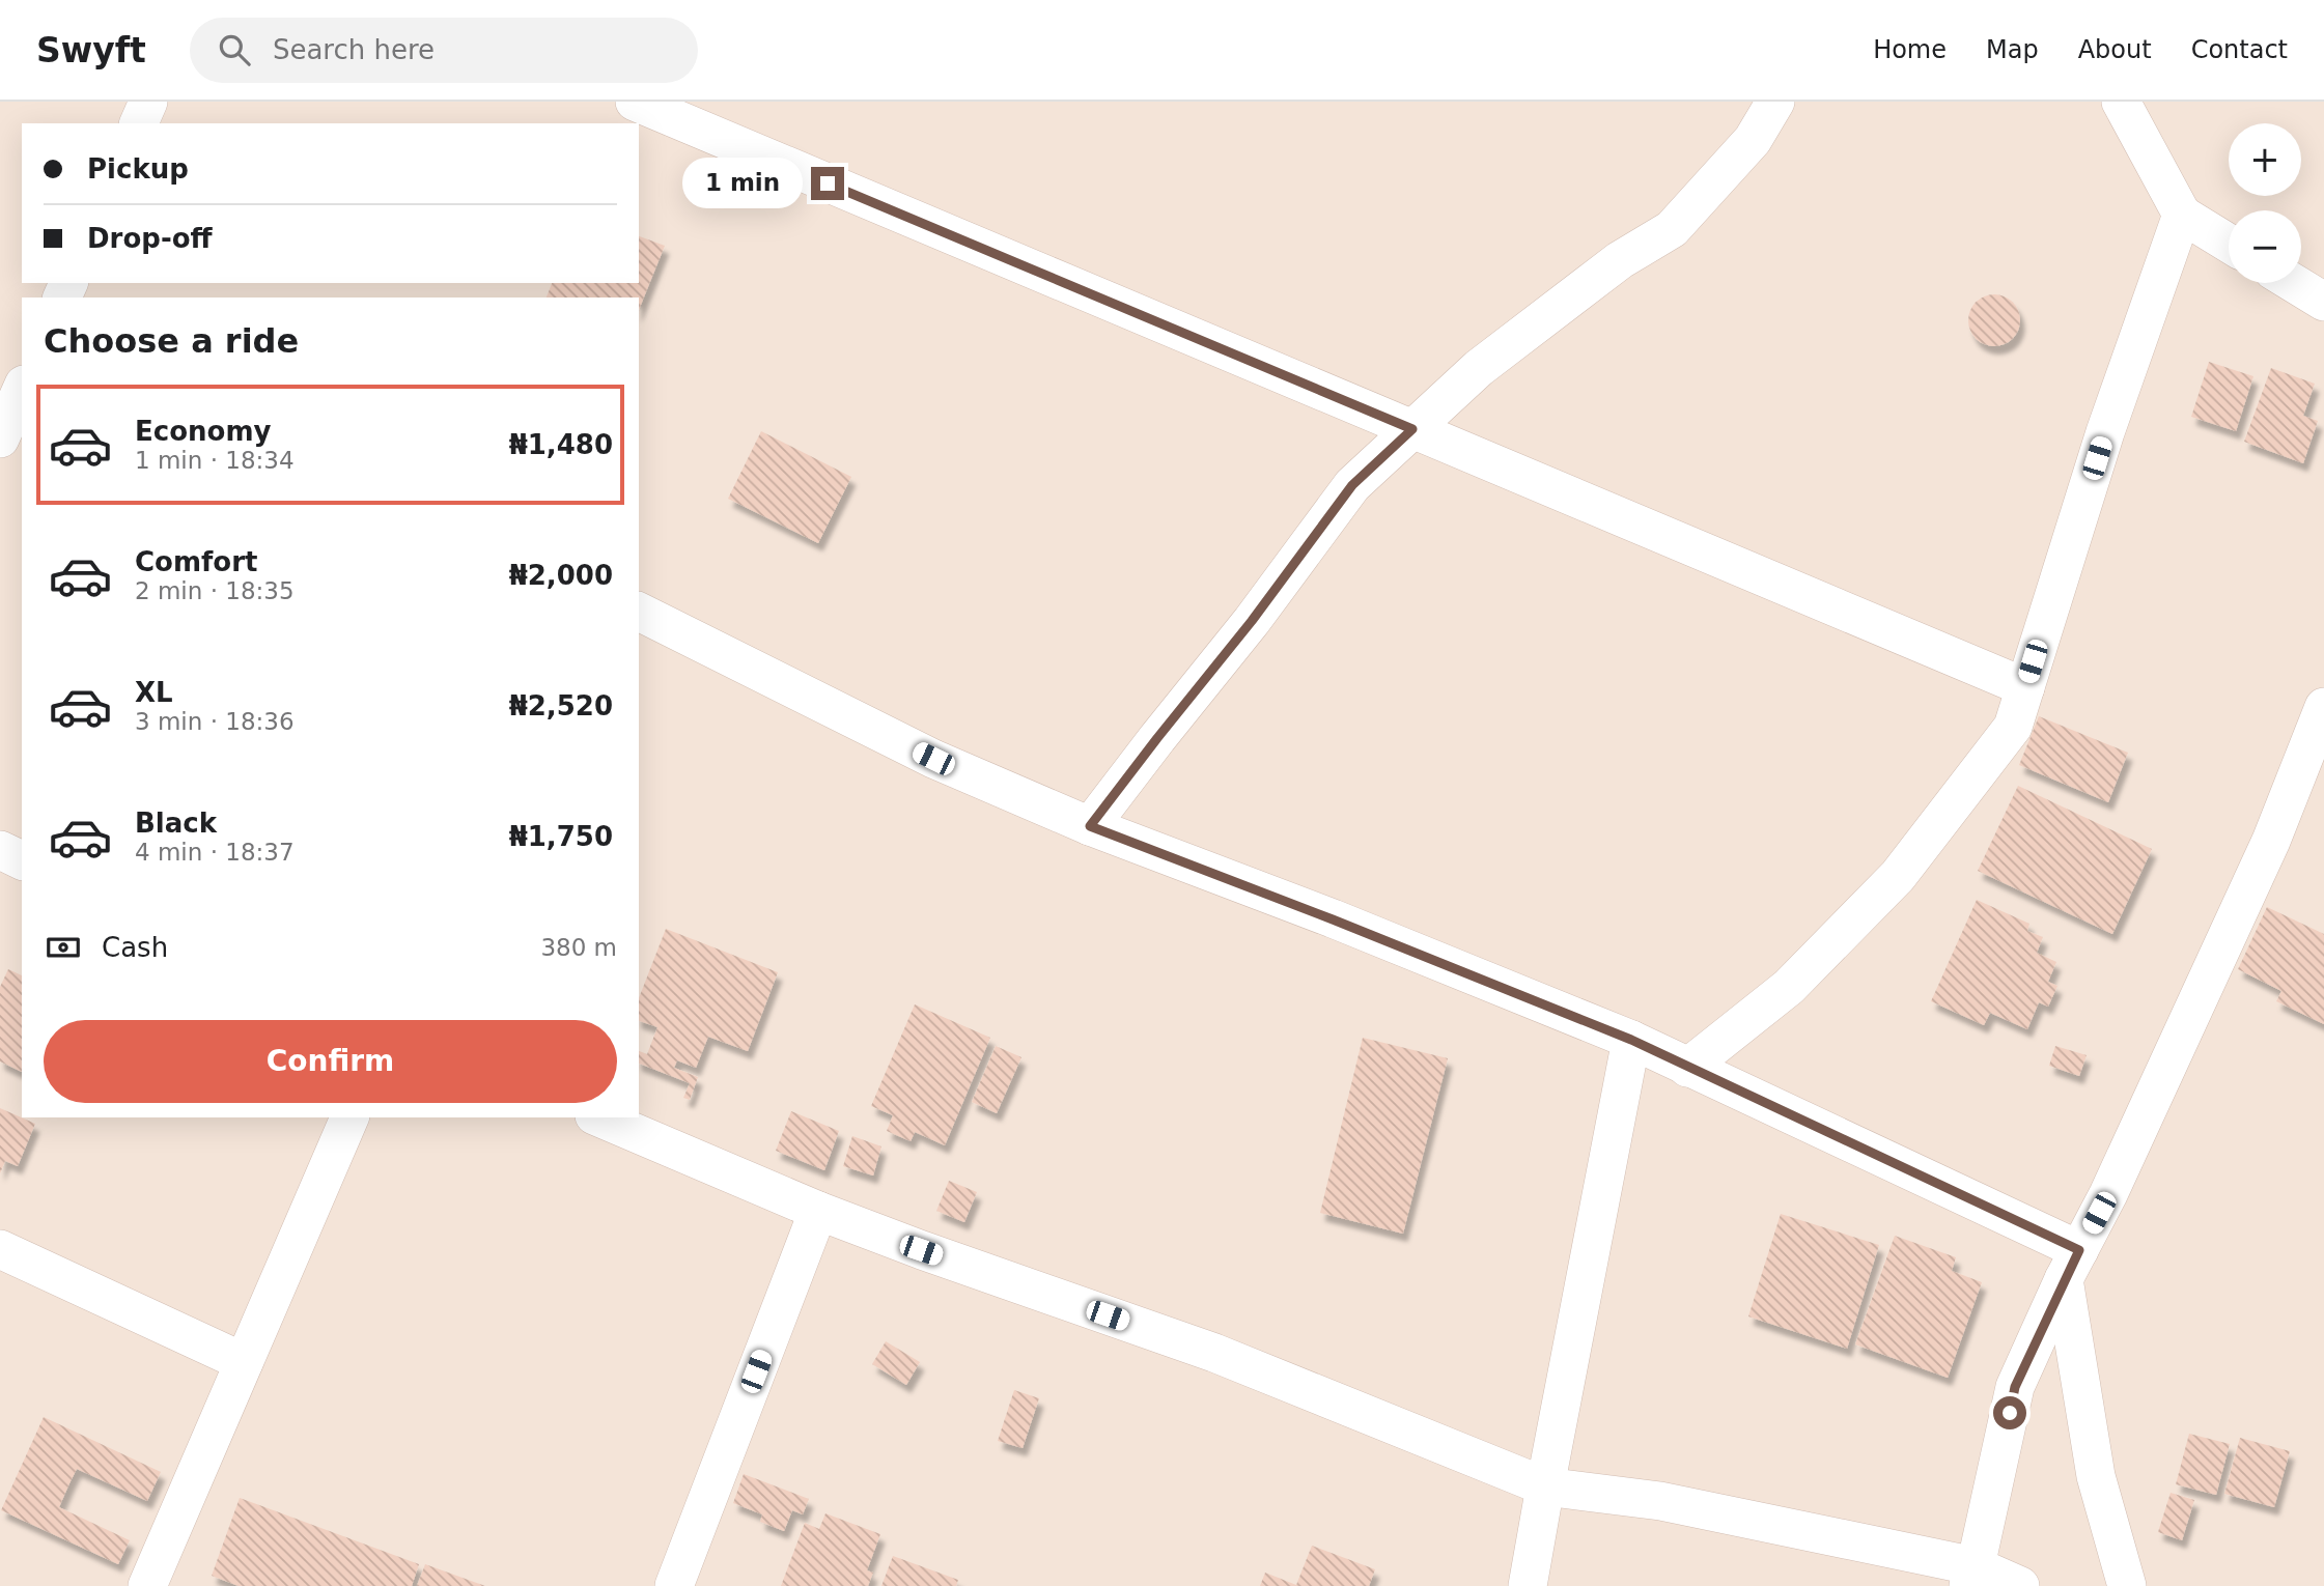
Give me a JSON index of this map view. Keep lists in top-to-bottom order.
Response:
{
  "page": {
    "header": "Swyft",
    "search": "Search here",
    "nav": [
      "Home",
      "Map",
      "About",
      "Contact"
    ],
    "map_buttons": ["+", "−"],
    "banner": ["Pickup", "Drop-off"],
    "bubble": "1 min",
    "heading": "Choose a ride",
    "list": [
      {
        "name": "Economy",
        "note": "1 min · 18:34",
        "value": "₦1,480"
      },
      {
        "name": "Comfort",
        "note": "2 min · 18:35",
        "value": "₦2,000"
      },
      {
        "name": "XL",
        "note": "3 min · 18:36",
        "value": "₦2,520"
      },
      {
        "name": "Black",
        "note": "4 min · 18:37",
        "value": "₦1,750"
      }
    ],
    "pay": ["Cash", "380 m"],
    "buttons": "Confirm"
  }
}
